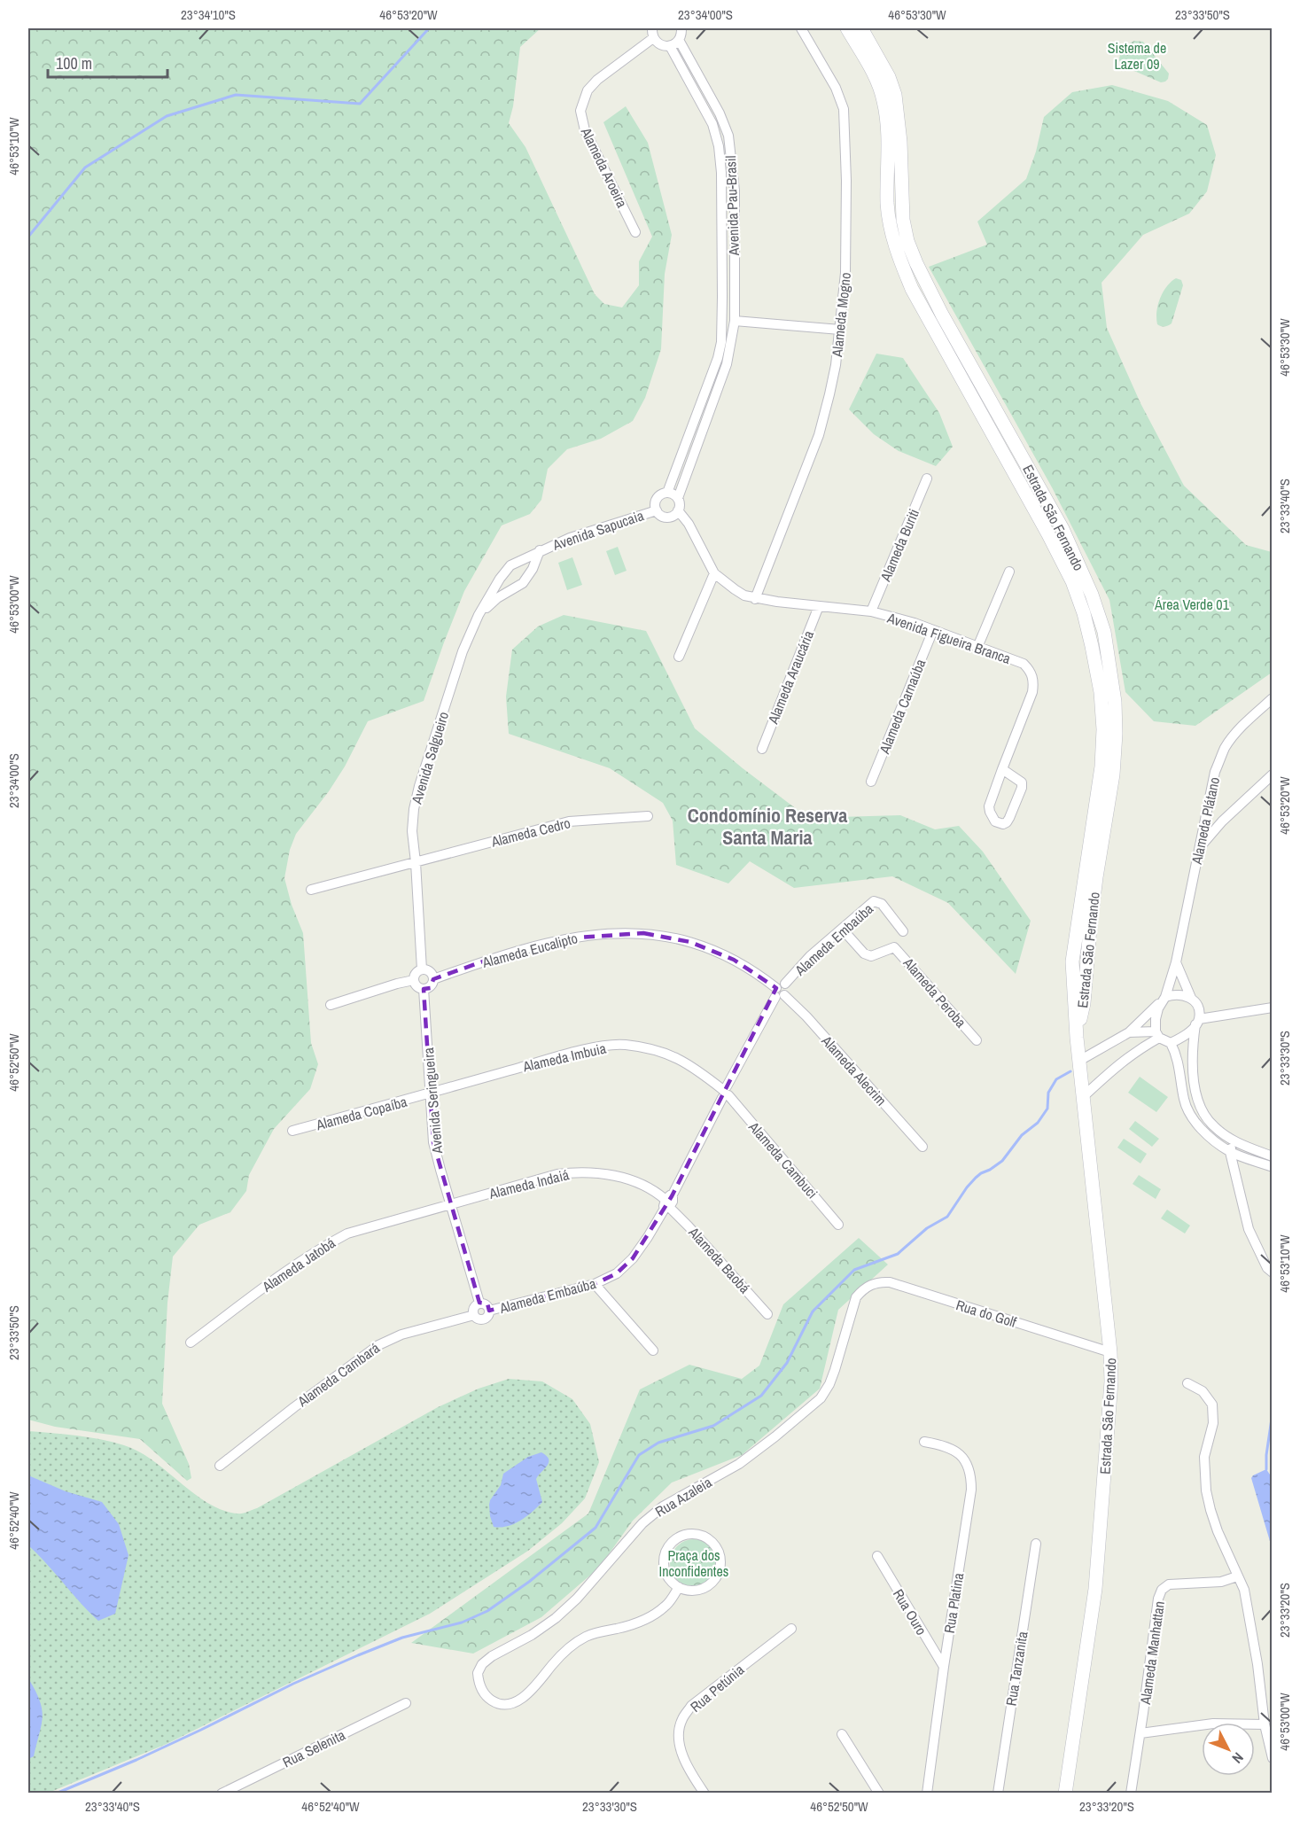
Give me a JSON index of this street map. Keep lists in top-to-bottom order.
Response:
{
  "streets": {
    "main road": ["Estrada São Fernando"],
    "street": [
      "Alameda Aroeira",
      "Avenida Pau-Brasil",
      "Alameda Mogno",
      "Avenida Sapucaia",
      "Alameda Buriti",
      "Avenida Figueira Branca",
      "Alameda Araucária",
      "Alameda Carnaúba",
      "Avenida Salgueiro",
      "Alameda Plátano",
      "Alameda Cedro",
      "Alameda Embaúba",
      "Alameda Eucalipto",
      "Alameda Peroba",
      "Alameda Imbuia",
      "Alameda Alecrim",
      "Avenida Seringueira",
      "Alameda Copaíba",
      "Alameda Cambuci",
      "Alameda Indaiá",
      "Alameda Baobá",
      "Alameda Jatobá",
      "Rua do Golf",
      "Alameda Cambará",
      "Rua Azaleia",
      "Rua Platina",
      "Rua Ouro",
      "Alameda Manhattan",
      "Rua Tanzanita",
      "Rua Petúnia",
      "Rua Selenita"
    ]
  },
  "crossings": [
    ["Avenida Pau-Brasil", "Avenida Sapucaia"],
    ["Avenida Pau-Brasil", "Avenida Figueira Branca"],
    ["Alameda Mogno", "Avenida Figueira Branca"],
    ["Estrada São Fernando", "Rua do Golf"],
    ["Avenida Sapucaia", "Avenida Figueira Branca"],
    ["Avenida Sapucaia", "Avenida Salgueiro"],
    ["Alameda Buriti", "Avenida Figueira Branca"],
    ["Avenida Figueira Branca", "Alameda Araucária"],
    ["Avenida Figueira Branca", "Alameda Carnaúba"],
    ["Avenida Salgueiro", "Alameda Cedro"],
    ["Avenida Salgueiro", "Alameda Eucalipto"],
    ["Avenida Salgueiro", "Avenida Seringueira"],
    ["Alameda Embaúba", "Alameda Eucalipto"],
    ["Alameda Embaúba", "Alameda Peroba"],
    ["Alameda Embaúba", "Alameda Imbuia"],
    ["Alameda Embaúba", "Alameda Alecrim"],
    ["Alameda Embaúba", "Avenida Seringueira"],
    ["Alameda Embaúba", "Alameda Cambuci"],
    ["Alameda Embaúba", "Alameda Indaiá"],
    ["Alameda Embaúba", "Alameda Baobá"],
    ["Alameda Embaúba", "Alameda Cambará"],
    ["Alameda Eucalipto", "Alameda Alecrim"],
    ["Alameda Eucalipto", "Avenida Seringueira"],
    ["Alameda Imbuia", "Avenida Seringueira"],
    ["Alameda Imbuia", "Alameda Copaíba"],
    ["Alameda Imbuia", "Alameda Cambuci"],
    ["Avenida Seringueira", "Alameda Copaíba"],
    ["Avenida Seringueira", "Alameda Indaiá"],
    ["Avenida Seringueira", "Alameda Jatobá"],
    ["Avenida Seringueira", "Alameda Cambará"],
    ["Alameda Indaiá", "Alameda Baobá"],
    ["Alameda Indaiá", "Alameda Jatobá"],
    ["Rua do Golf", "Rua Azaleia"],
    ["Rua Platina", "Rua Ouro"]
  ],
  "districts": ["Condomínio Reserva Santa Maria"],
  "parks": ["Sistema de Lazer 09", "Área Verde 01", "Praça dos Inconfidentes"],
  "scale_bar": "100 m",
  "north": "bottom right",
  "coordinates": [
    "23°34'10\"S",
    "46°53'20\"W",
    "23°34'00\"S",
    "46°53'30\"W",
    "23°33'50\"S",
    "46°53'10\"W",
    "23°33'40\"S",
    "46°53'00\"W",
    "23°33'30\"S",
    "46°52'50\"W",
    "46°52'40\"W",
    "23°33'20\"S"
  ]
}
